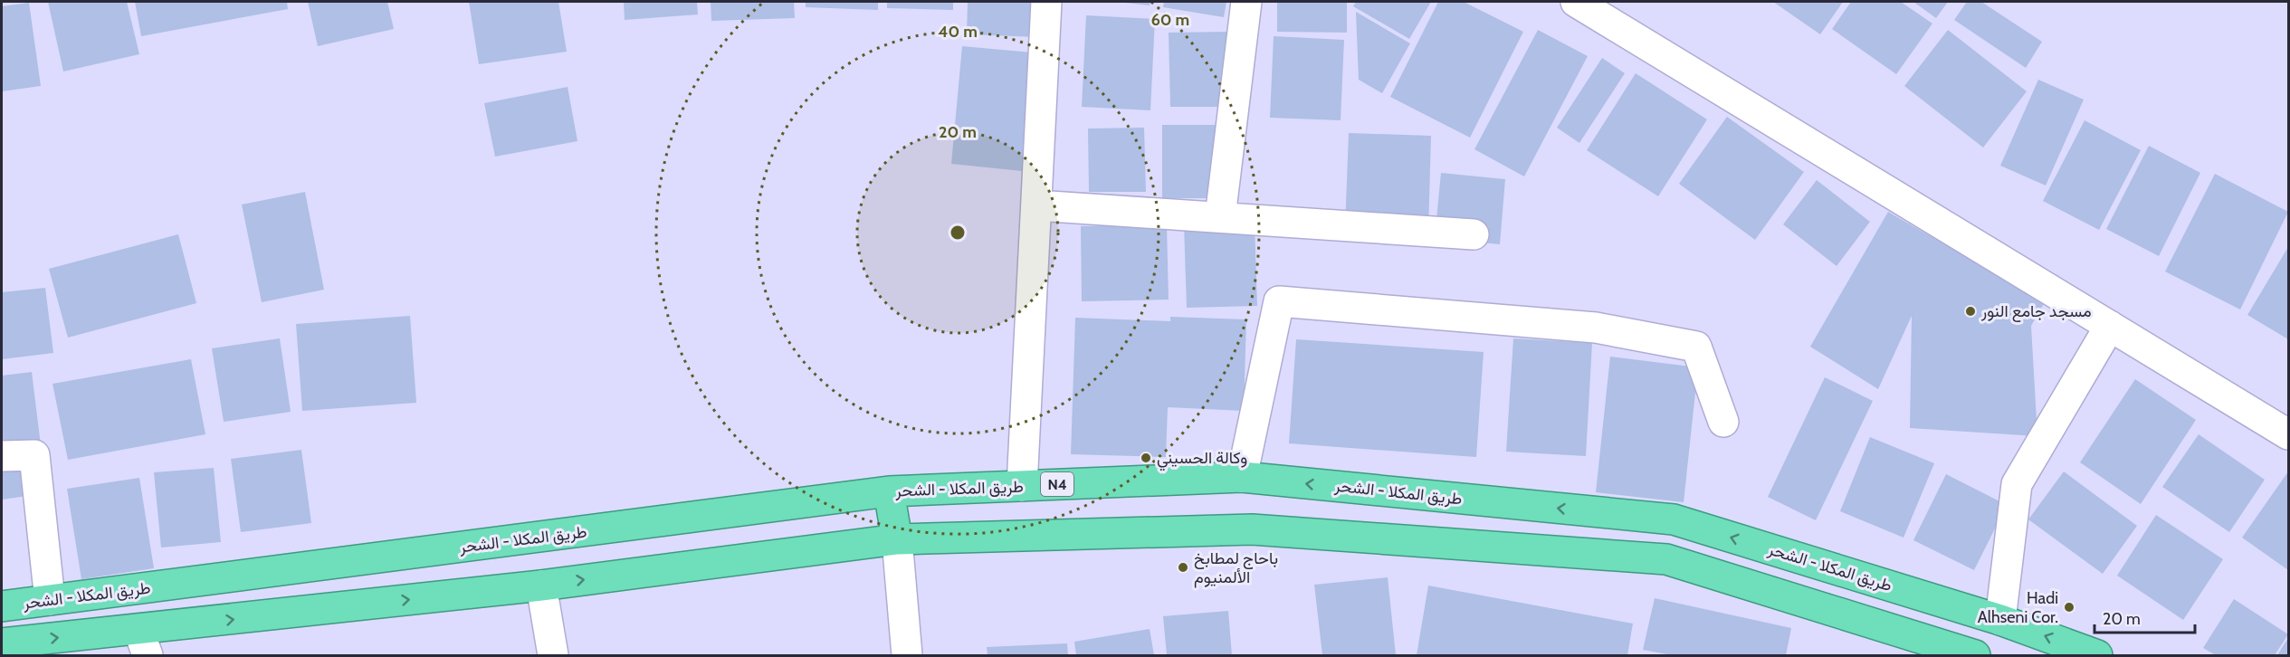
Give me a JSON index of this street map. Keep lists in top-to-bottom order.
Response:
{
  "streets": {
    "highway": ["N4", "طريق المكلا - الشحر"]
  },
  "places": [
    "مسجد جامع النور",
    "وكالة الحسيني",
    "باحاج لمطابخ الألمنيوم",
    "Hadi Alhseni Cor."
  ],
  "scale_bar": "20 m",
  "rings": ["60 m", "40 m", "20 m"]
}
